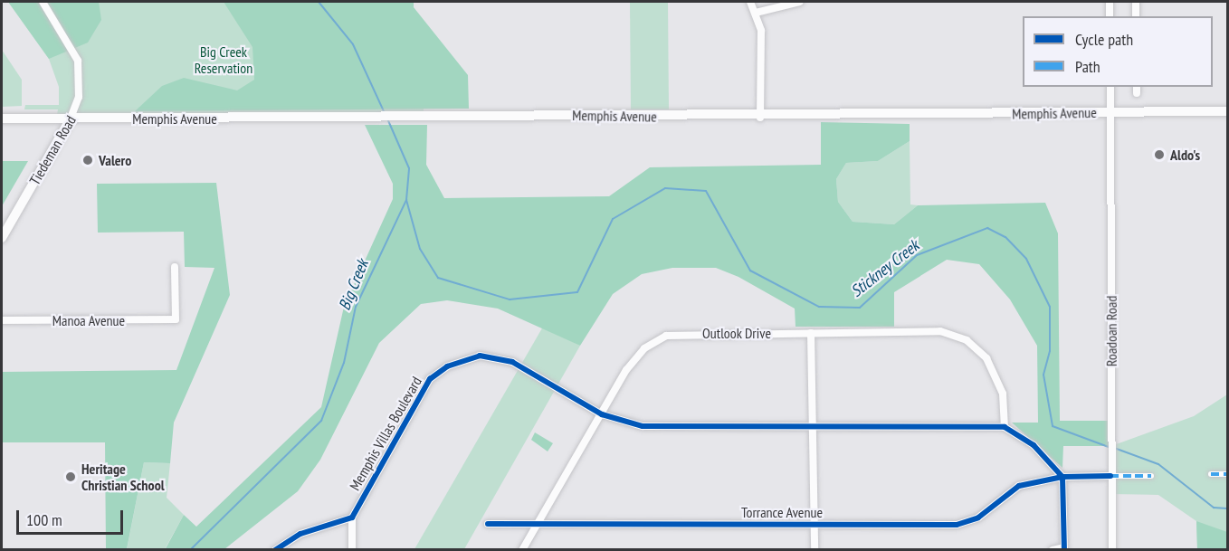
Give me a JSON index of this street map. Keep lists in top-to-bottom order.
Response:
{
  "streets": {
    "main road": ["Memphis Avenue", "Tiedeman Road"],
    "street": [
      "Manoa Avenue",
      "Roadoan Road",
      "Outlook Drive",
      "Memphis Villas Boulevard",
      "Torrance Avenue"
    ]
  },
  "crossings": [
    ["Memphis Avenue", "Tiedeman Road"],
    ["Memphis Avenue", "Roadoan Road"],
    ["Outlook Drive", "Memphis Villas Boulevard"],
    ["Outlook Drive", "Torrance Avenue"]
  ],
  "water": ["Stickney Creek", "Big Creek"],
  "parks": ["Big Creek Reservation"],
  "places": ["Aldo's", "Valero", "Heritage Christian School"],
  "legend": ["Cycle path", "Path"],
  "scale_bar": "100 m"
}
